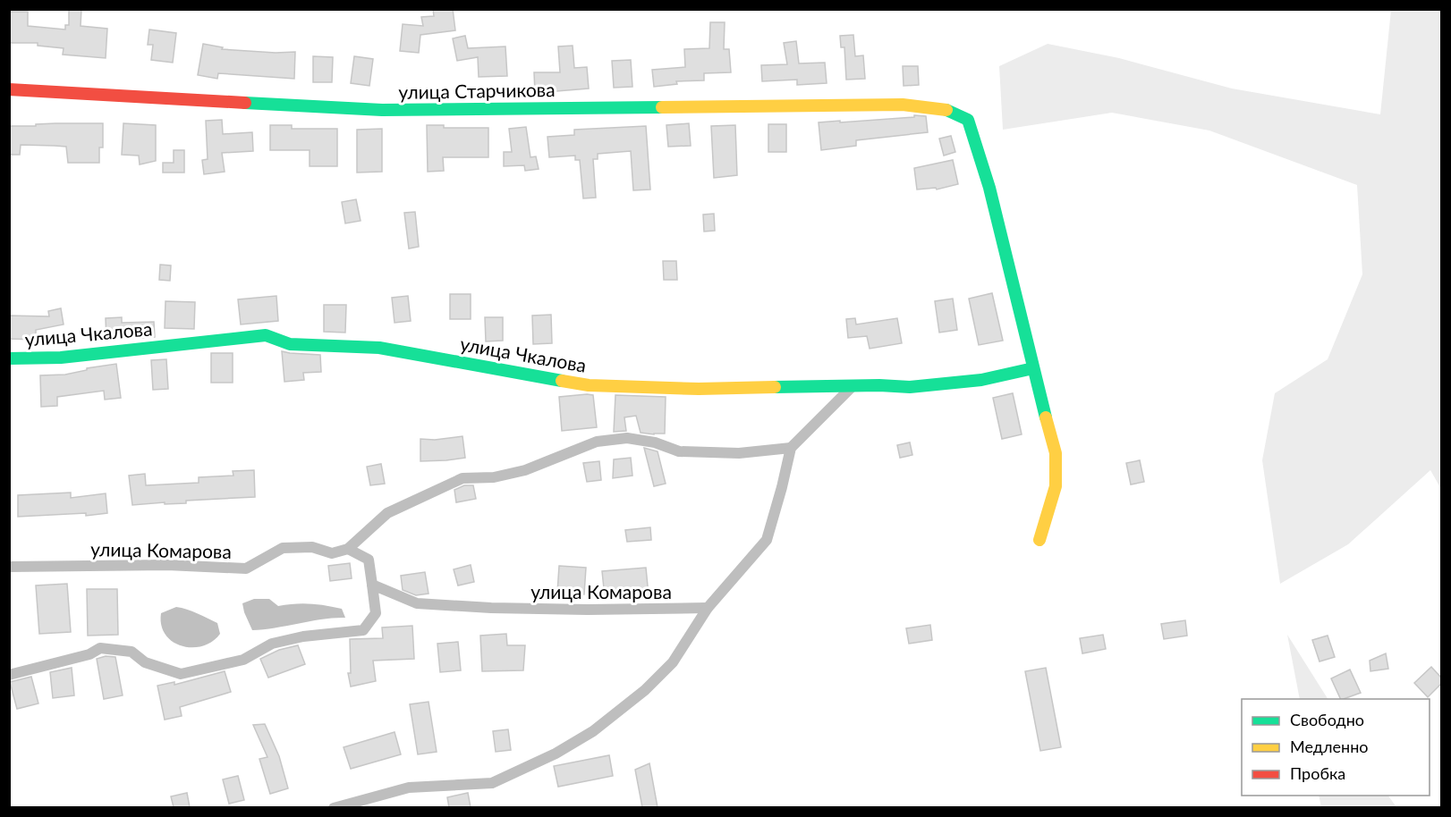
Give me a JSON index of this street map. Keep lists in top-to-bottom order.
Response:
{
  "streets": {
    "street": ["улица Старчикова", "улица Чкалова", "улица Комарова"]
  },
  "crossings": [
    ["улица Старчикова", "улица Чкалова"]
  ],
  "legend": ["Свободно", "Медленно", "Пробка"]
}
